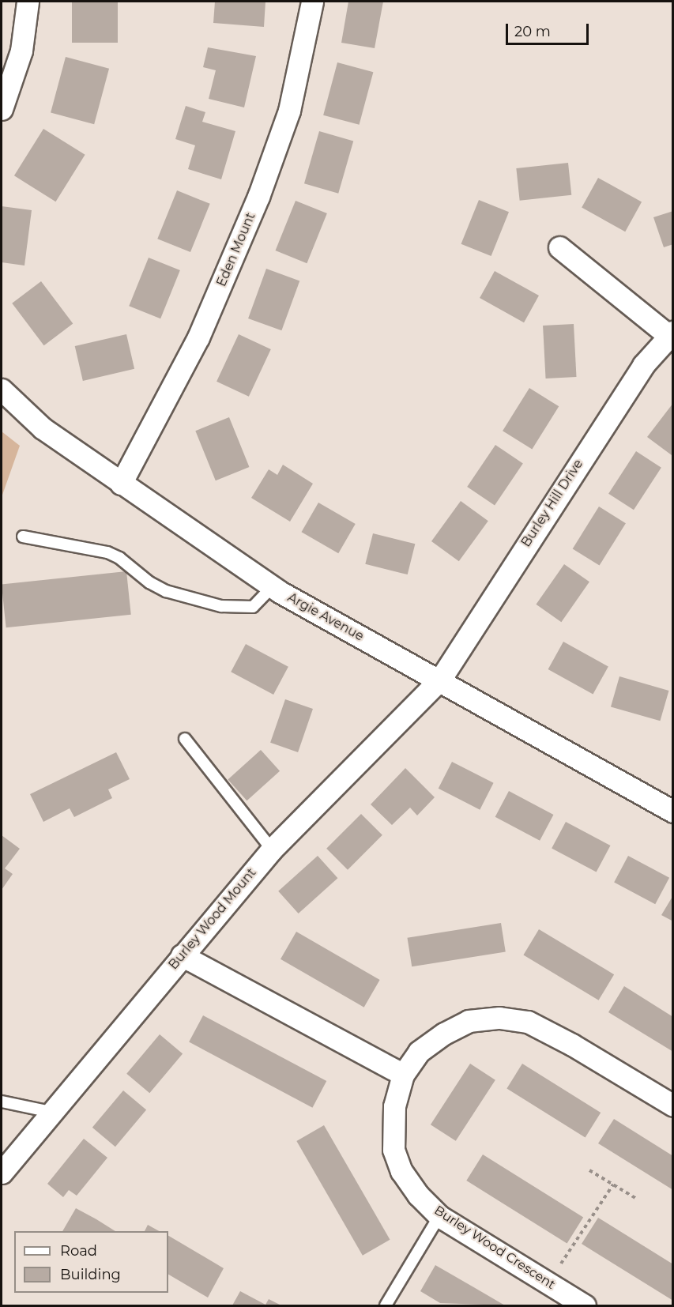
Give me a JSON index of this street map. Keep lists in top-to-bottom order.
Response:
{
  "streets": {
    "street": [
      "Eden Mount",
      "Burley Hill Drive",
      "Argie Avenue",
      "Burley Wood Mount",
      "Burley Wood Crescent"
    ]
  },
  "crossings": [
    ["Eden Mount", "Argie Avenue"],
    ["Burley Hill Drive", "Argie Avenue"],
    ["Burley Hill Drive", "Burley Wood Mount"],
    ["Argie Avenue", "Burley Wood Mount"]
  ],
  "legend": ["Road", "Building"],
  "scale_bar": "20 m"
}
